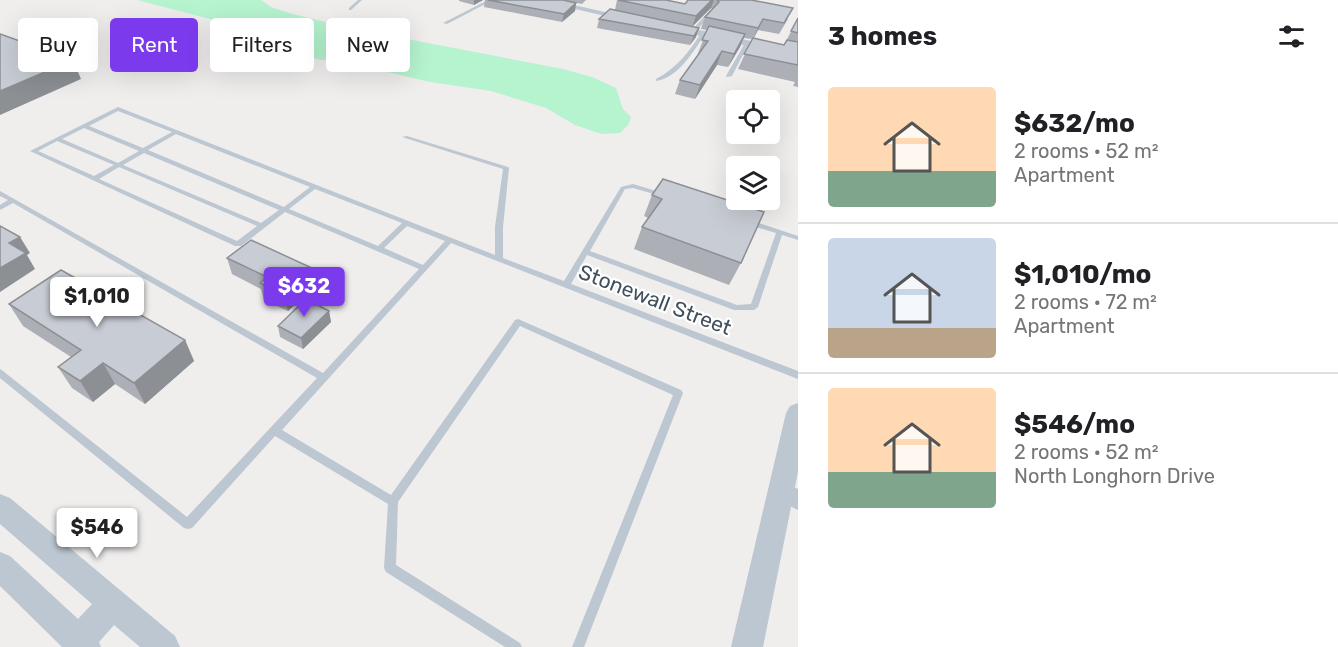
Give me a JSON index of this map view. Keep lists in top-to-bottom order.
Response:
{
  "streets": {
    "lane": ["Stonewall Street"]
  },
  "page": {
    "heading": "3 homes",
    "chip": [
      "Buy",
      "Rent",
      "Filters",
      "New"
    ],
    "list": [
      {
        "name": "$632/mo",
        "note": "2 rooms · 52 m² · Apartment"
      },
      {
        "name": "$1,010/mo",
        "note": "2 rooms · 72 m² · Apartment"
      },
      {
        "name": "$546/mo",
        "note": "2 rooms · 52 m² · North Longhorn Drive"
      }
    ],
    "price": ["$632", "$1,010", "$546"]
  }
}
